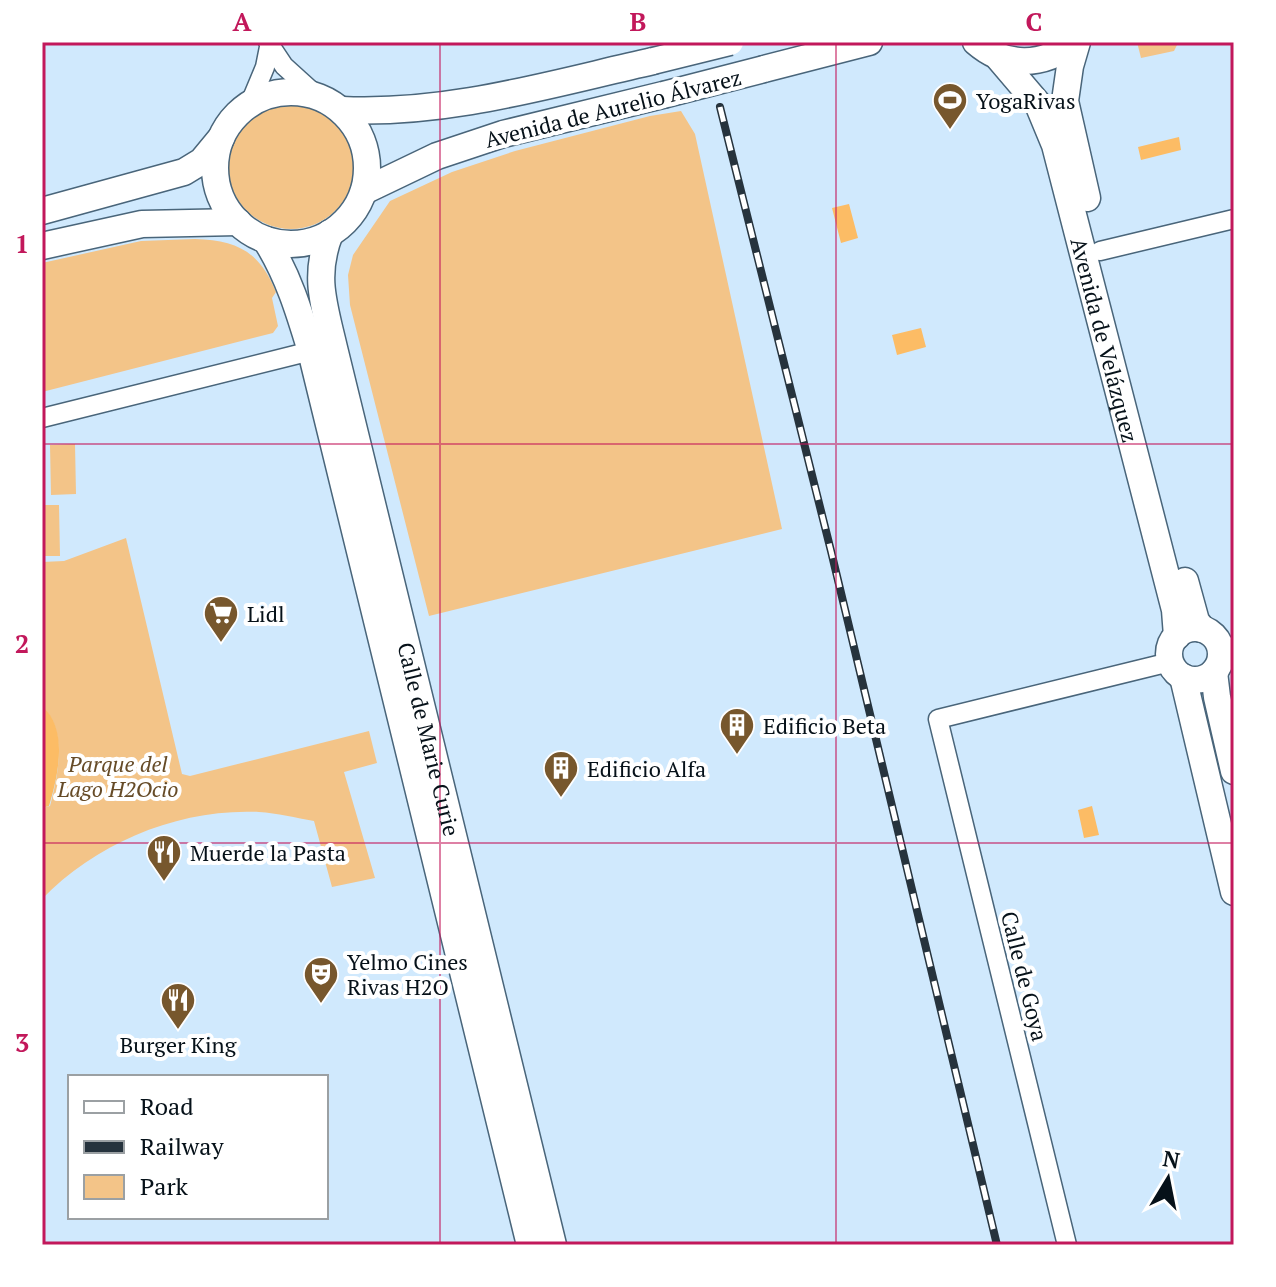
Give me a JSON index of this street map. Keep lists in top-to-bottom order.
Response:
{
  "streets": {
    "street": [
      "Avenida de Aurelio Álvarez",
      "Avenida de Velázquez",
      "Calle de Marie Curie",
      "Calle de Goya"
    ]
  },
  "crossings": [
    ["Avenida de Aurelio Álvarez", "Calle de Marie Curie"],
    ["Avenida de Velázquez", "Calle de Goya"]
  ],
  "parks": ["Parque del Lago H2Ocio"],
  "places": {
    "sports": ["YogaRivas"],
    "supermarket": ["Lidl"],
    "building": ["Edificio Beta", "Edificio Alfa"],
    "restaurant": ["Muerde la Pasta", "Burger King"],
    "theatre": ["Yelmo Cines Rivas H2O"]
  },
  "legend": ["Road", "Railway", "Park"],
  "north": "top",
  "grid": {
    "columns": ["A", "B", "C"],
    "rows": ["1", "2", "3"]
  }
}
